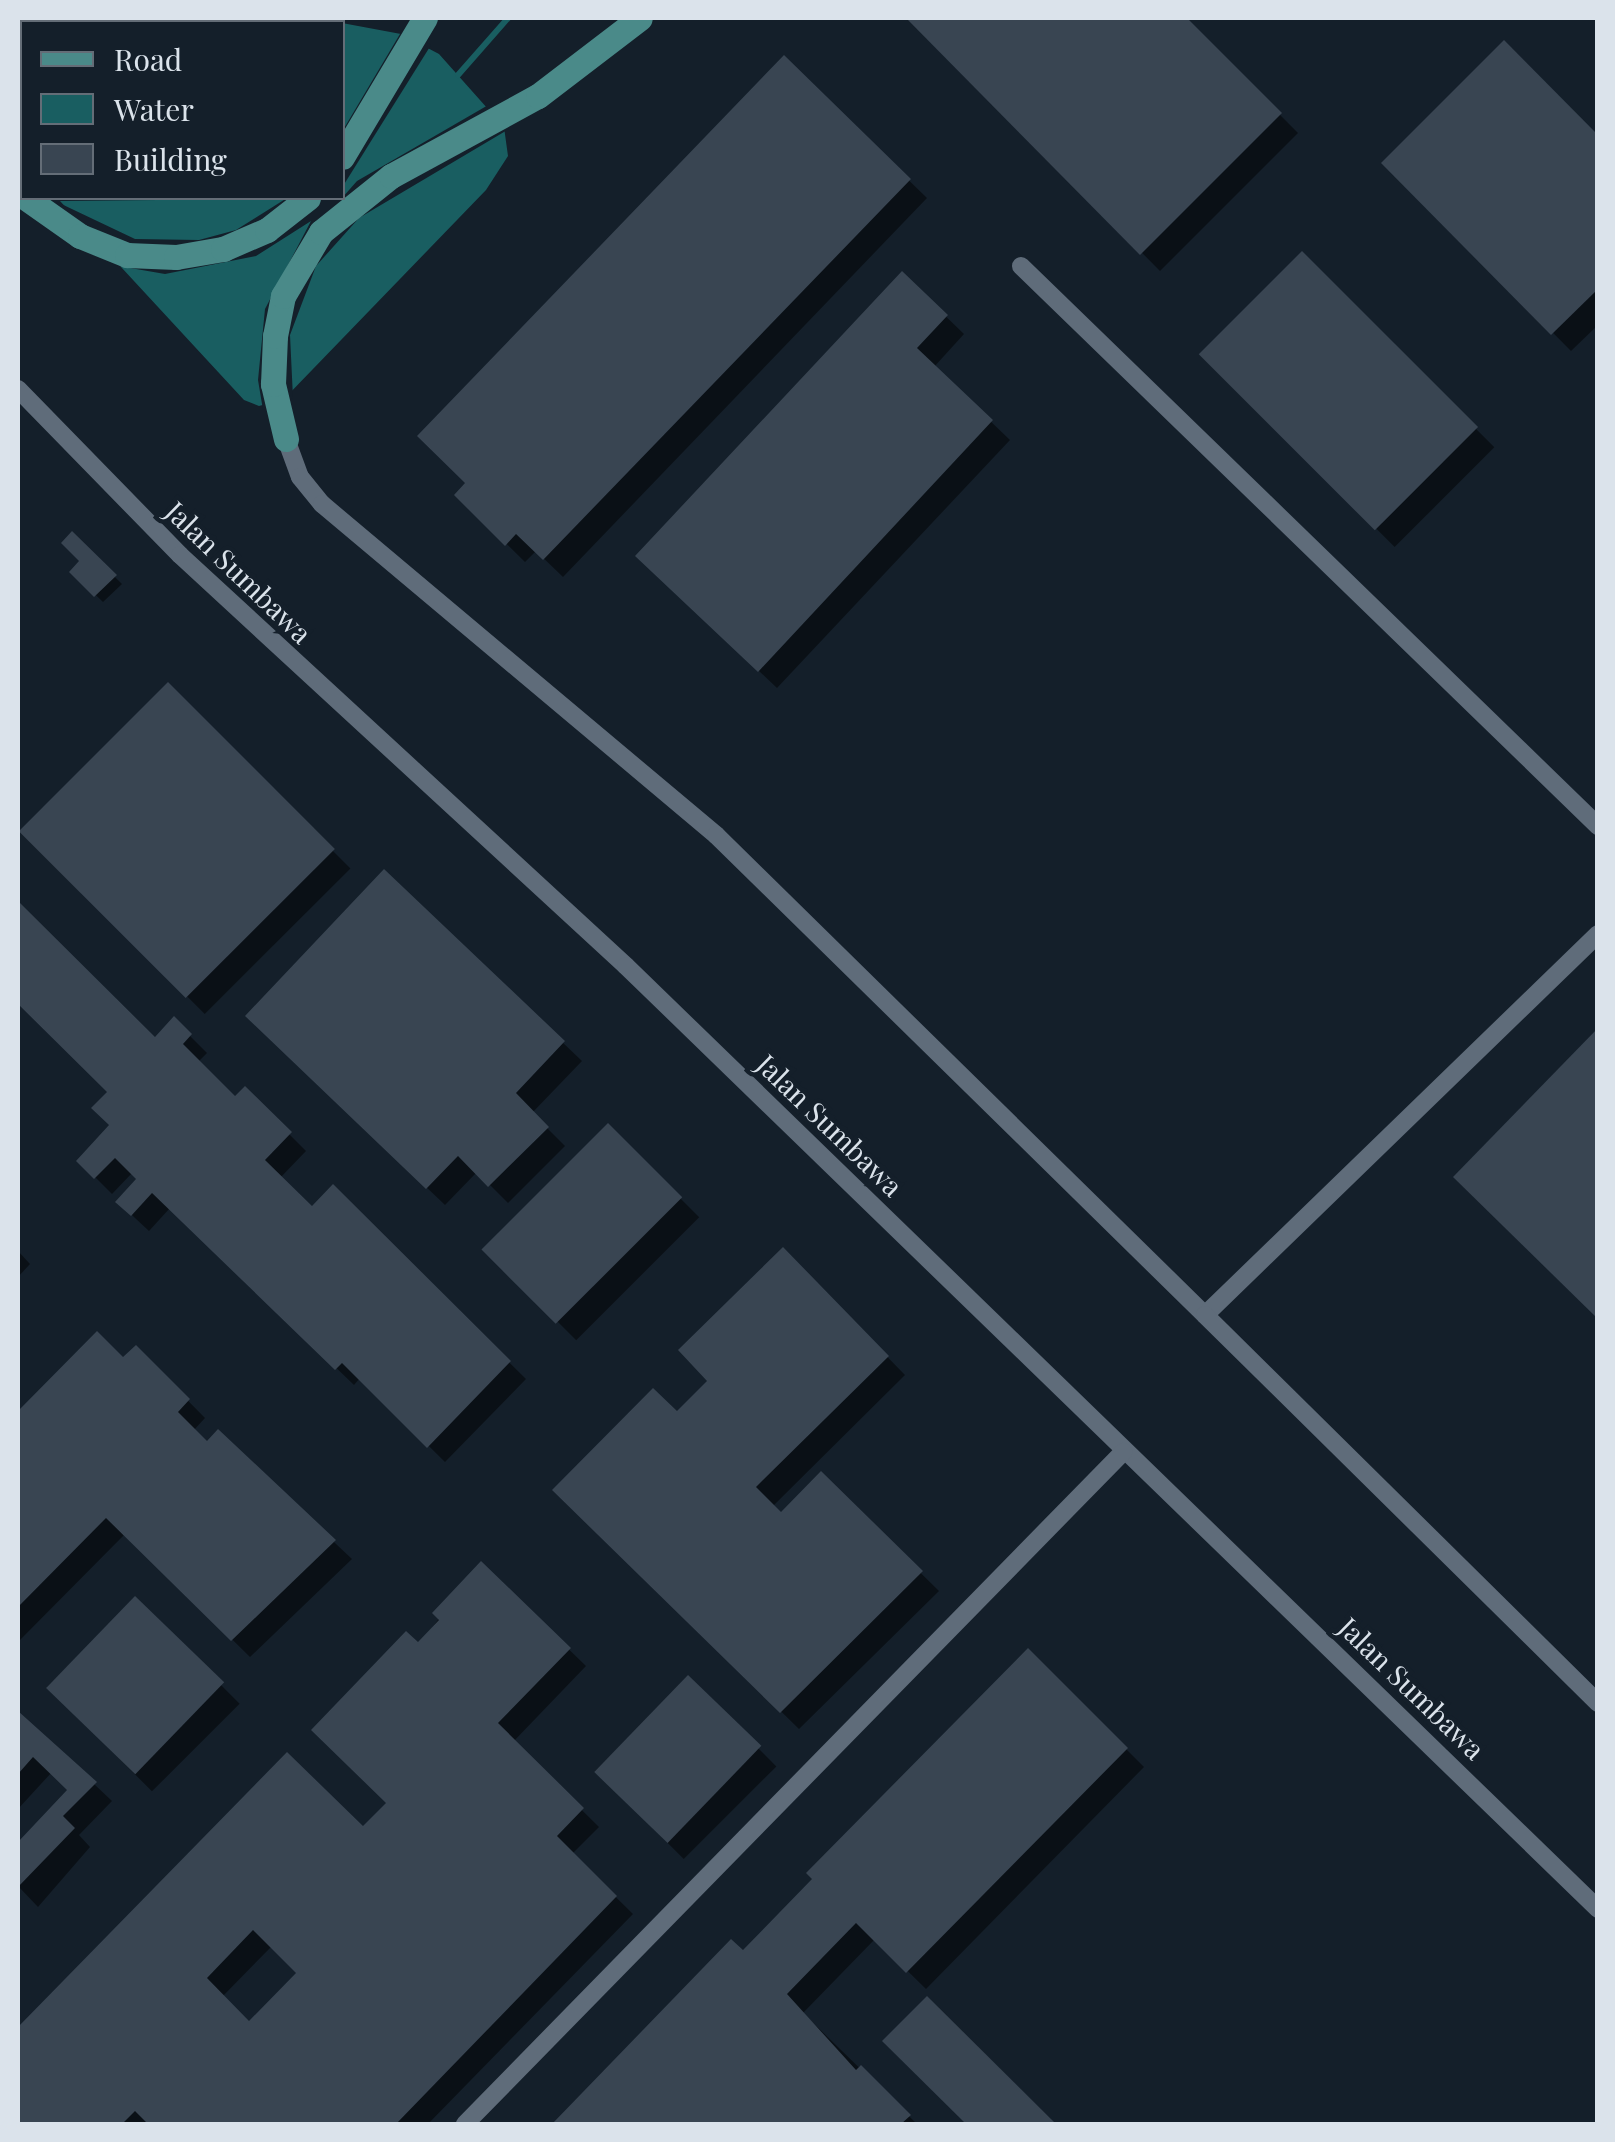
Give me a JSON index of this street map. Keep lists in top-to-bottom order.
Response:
{
  "streets": {
    "street": ["Jalan Sumbawa"]
  },
  "legend": ["Road", "Water", "Building"]
}
